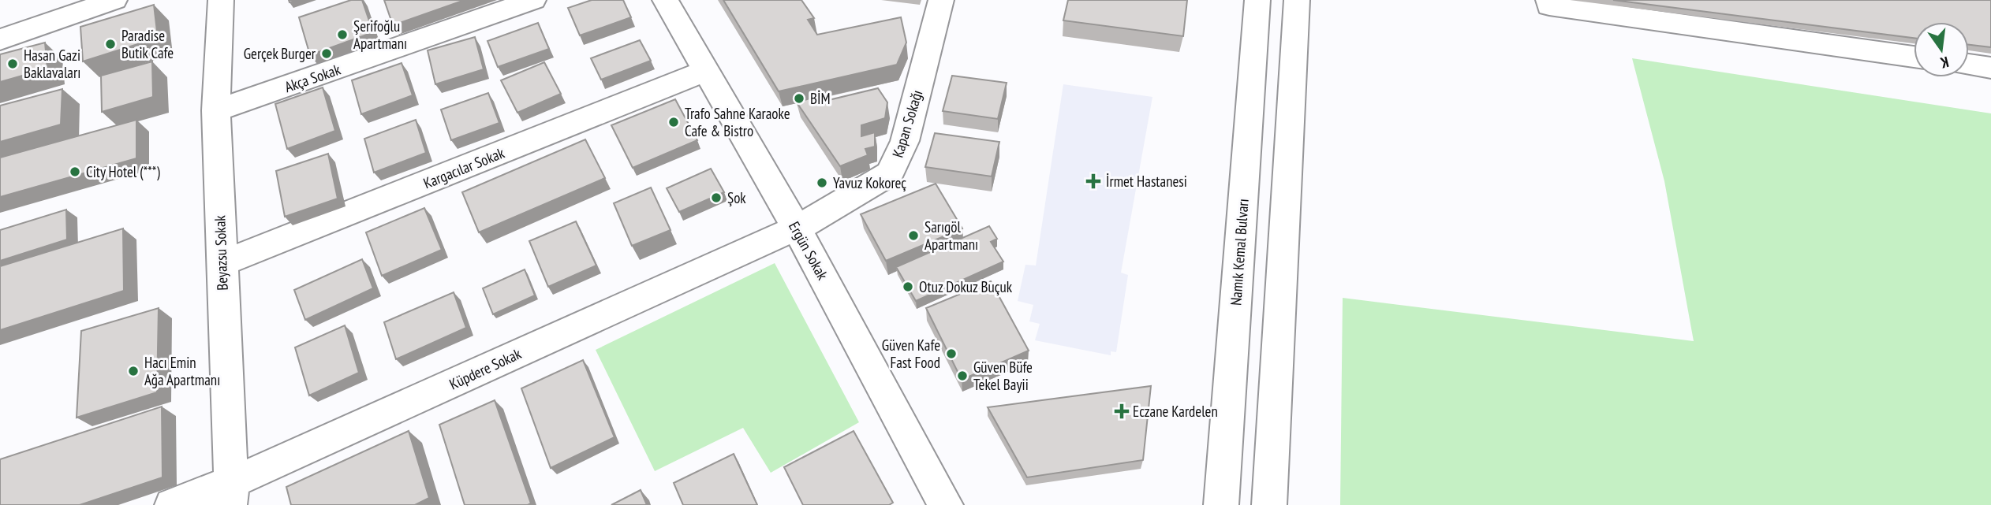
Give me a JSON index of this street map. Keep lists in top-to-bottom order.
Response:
{
  "streets": {
    "street": [
      "Akça Sokak",
      "Kapan Sokağı",
      "Kargacılar Sokak",
      "Ergün Sokak",
      "Namık Kemal Bulvarı",
      "Beyazsu Sokak",
      "Küpdere Sokak"
    ]
  },
  "crossings": [
    ["Akça Sokak", "Beyazsu Sokak"],
    ["Kapan Sokağı", "Ergün Sokak"],
    ["Kapan Sokağı", "Küpdere Sokak"],
    ["Kargacılar Sokak", "Ergün Sokak"],
    ["Kargacılar Sokak", "Beyazsu Sokak"],
    ["Ergün Sokak", "Küpdere Sokak"],
    ["Beyazsu Sokak", "Küpdere Sokak"]
  ],
  "places": {
    "other": [
      "Şerifoğlu Apartmanı",
      "Paradise Butik Cafe",
      "Gerçek Burger",
      "Hasan Gazi Baklavaları",
      "BİM",
      "Trafo Sahne Karaoke Cafe & Bistro",
      "City Hotel (***)",
      "Yavuz Kokoreç",
      "Şok",
      "Sarıgöl Apartmanı",
      "Otuz Dokuz Buçuk",
      "Güven Kafe Fast Food",
      "Hacı Emin Ağa Apartmanı",
      "Güven Büfe Tekel Bayii"
    ],
    "health": ["İrmet Hastanesi", "Eczane Kardelen"]
  },
  "north": "bottom"
}
